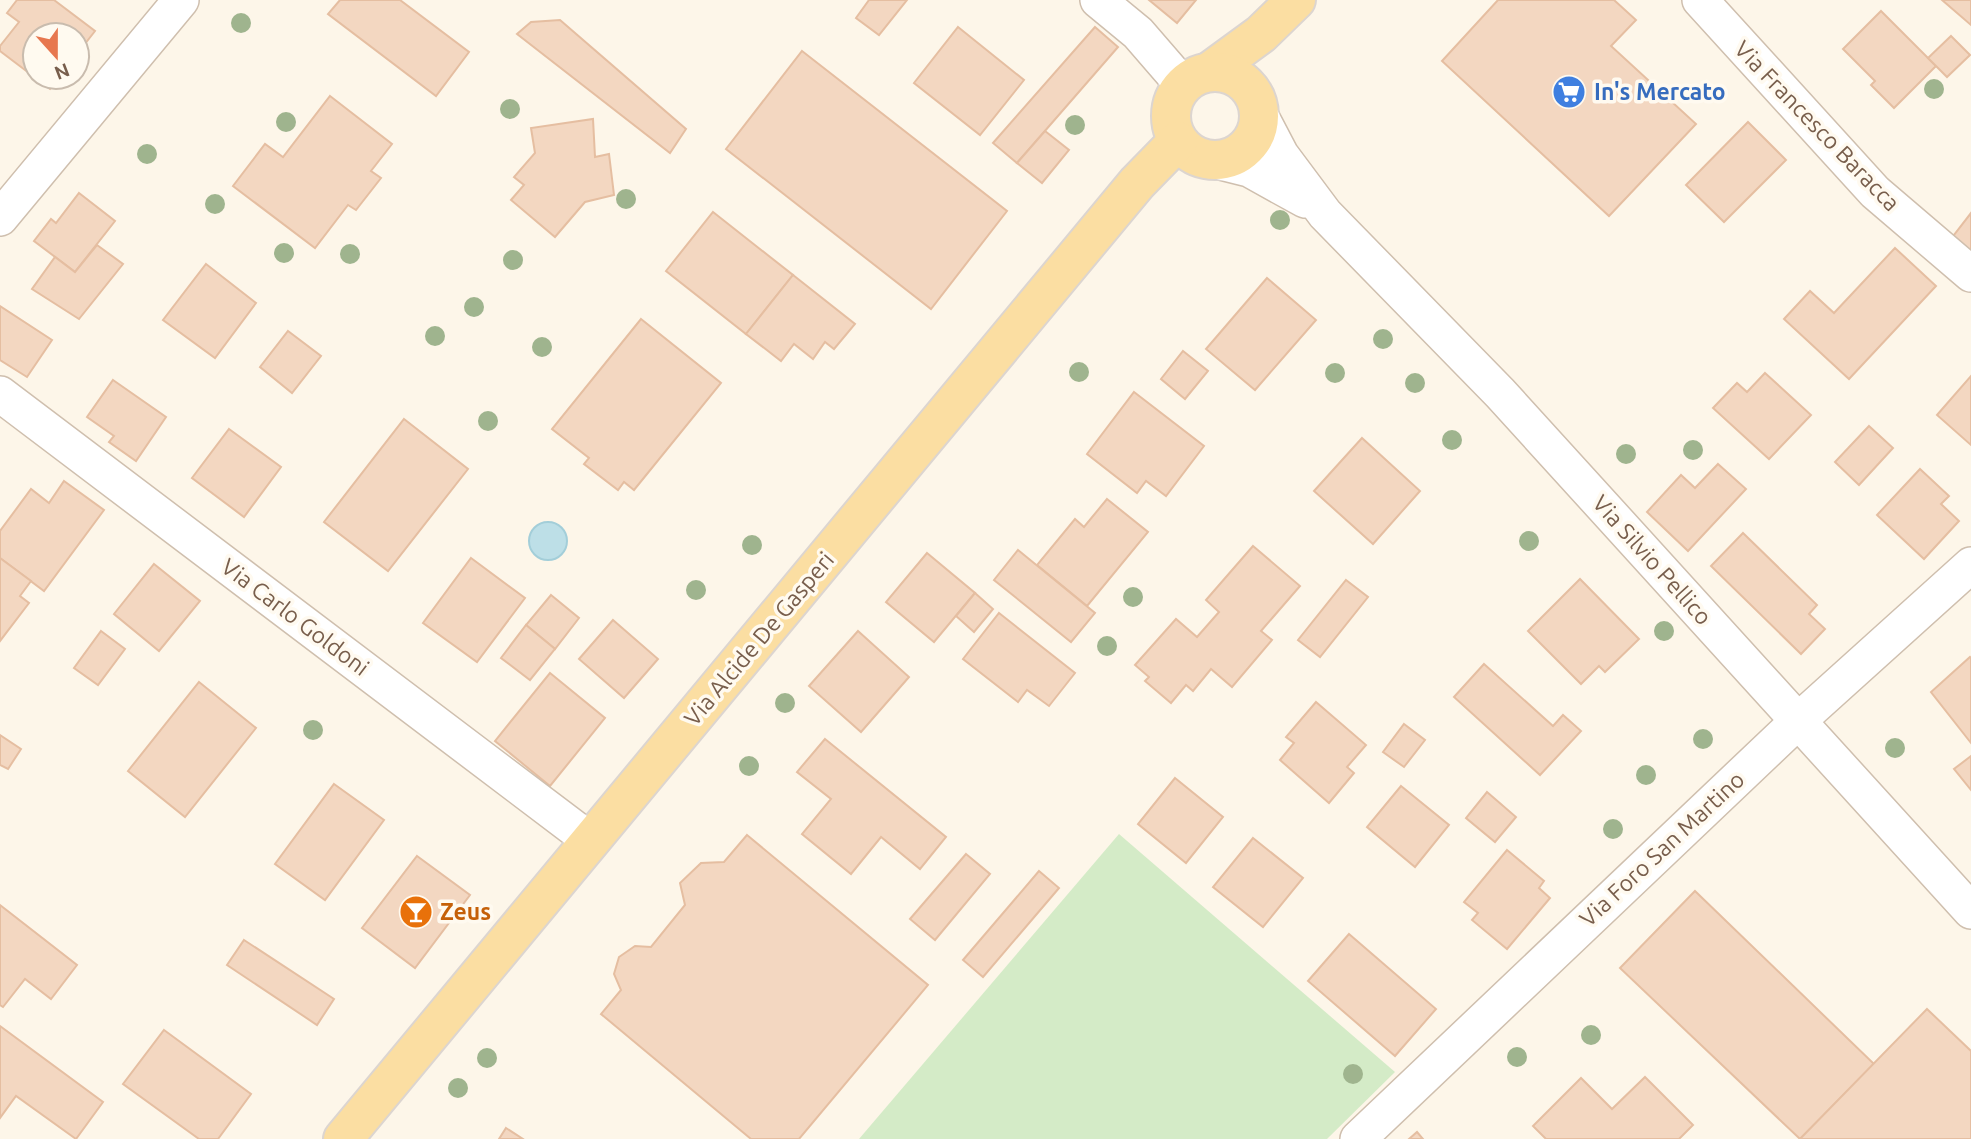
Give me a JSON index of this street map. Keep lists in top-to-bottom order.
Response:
{
  "streets": {
    "main road": ["Via Alcide De Gasperi"],
    "street": [
      "Via Francesco Baracca",
      "Via Silvio Pellico",
      "Via Carlo Goldoni",
      "Via Foro San Martino"
    ]
  },
  "crossings": [
    ["Via Silvio Pellico", "Via Alcide De Gasperi"],
    ["Via Silvio Pellico", "Via Foro San Martino"],
    ["Via Carlo Goldoni", "Via Alcide De Gasperi"]
  ],
  "places": {
    "supermarket": ["In's Mercato"],
    "bar": ["Zeus"]
  },
  "north": "bottom"
}
